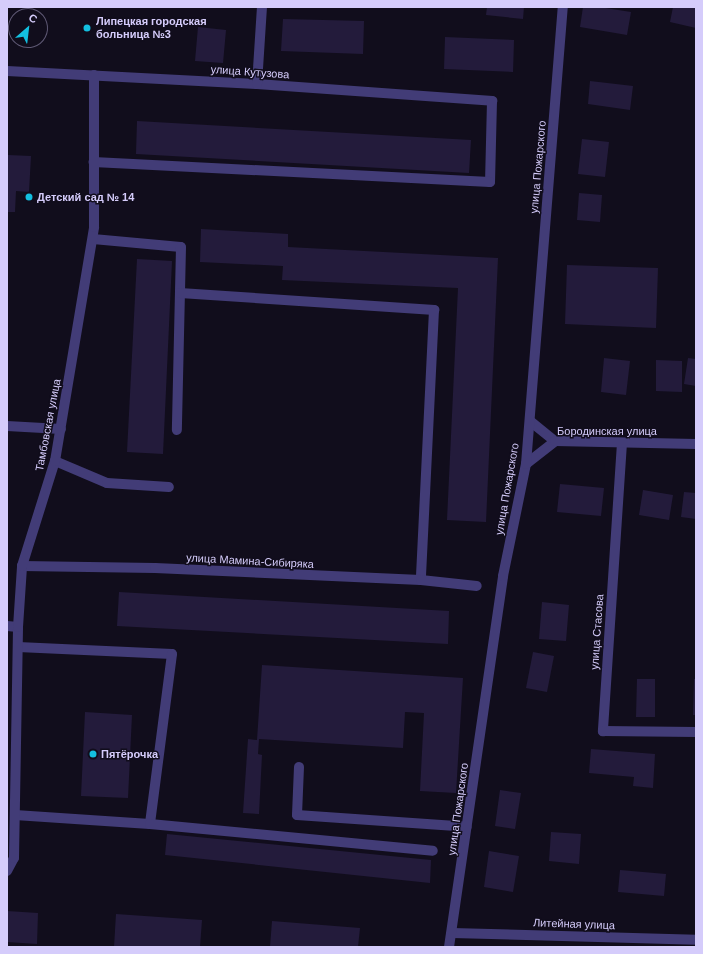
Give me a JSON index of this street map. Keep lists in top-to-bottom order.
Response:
{
  "streets": {
    "street": [
      "улица Кутузова",
      "улица Пожарского",
      "Тамбовская улица",
      "Бородинская улица",
      "улица Мамина-Сибиряка",
      "улица Стасова",
      "Литейная улица"
    ]
  },
  "crossings": [
    ["улица Кутузова", "Тамбовская улица"],
    ["улица Пожарского", "Бородинская улица"],
    ["улица Пожарского", "Литейная улица"],
    ["Тамбовская улица", "улица Мамина-Сибиряка"],
    ["Бородинская улица", "улица Стасова"]
  ],
  "places": ["Липецкая городская больница №3", "Детский сад № 14", "Пятёрочка"],
  "north": "top right"
}
